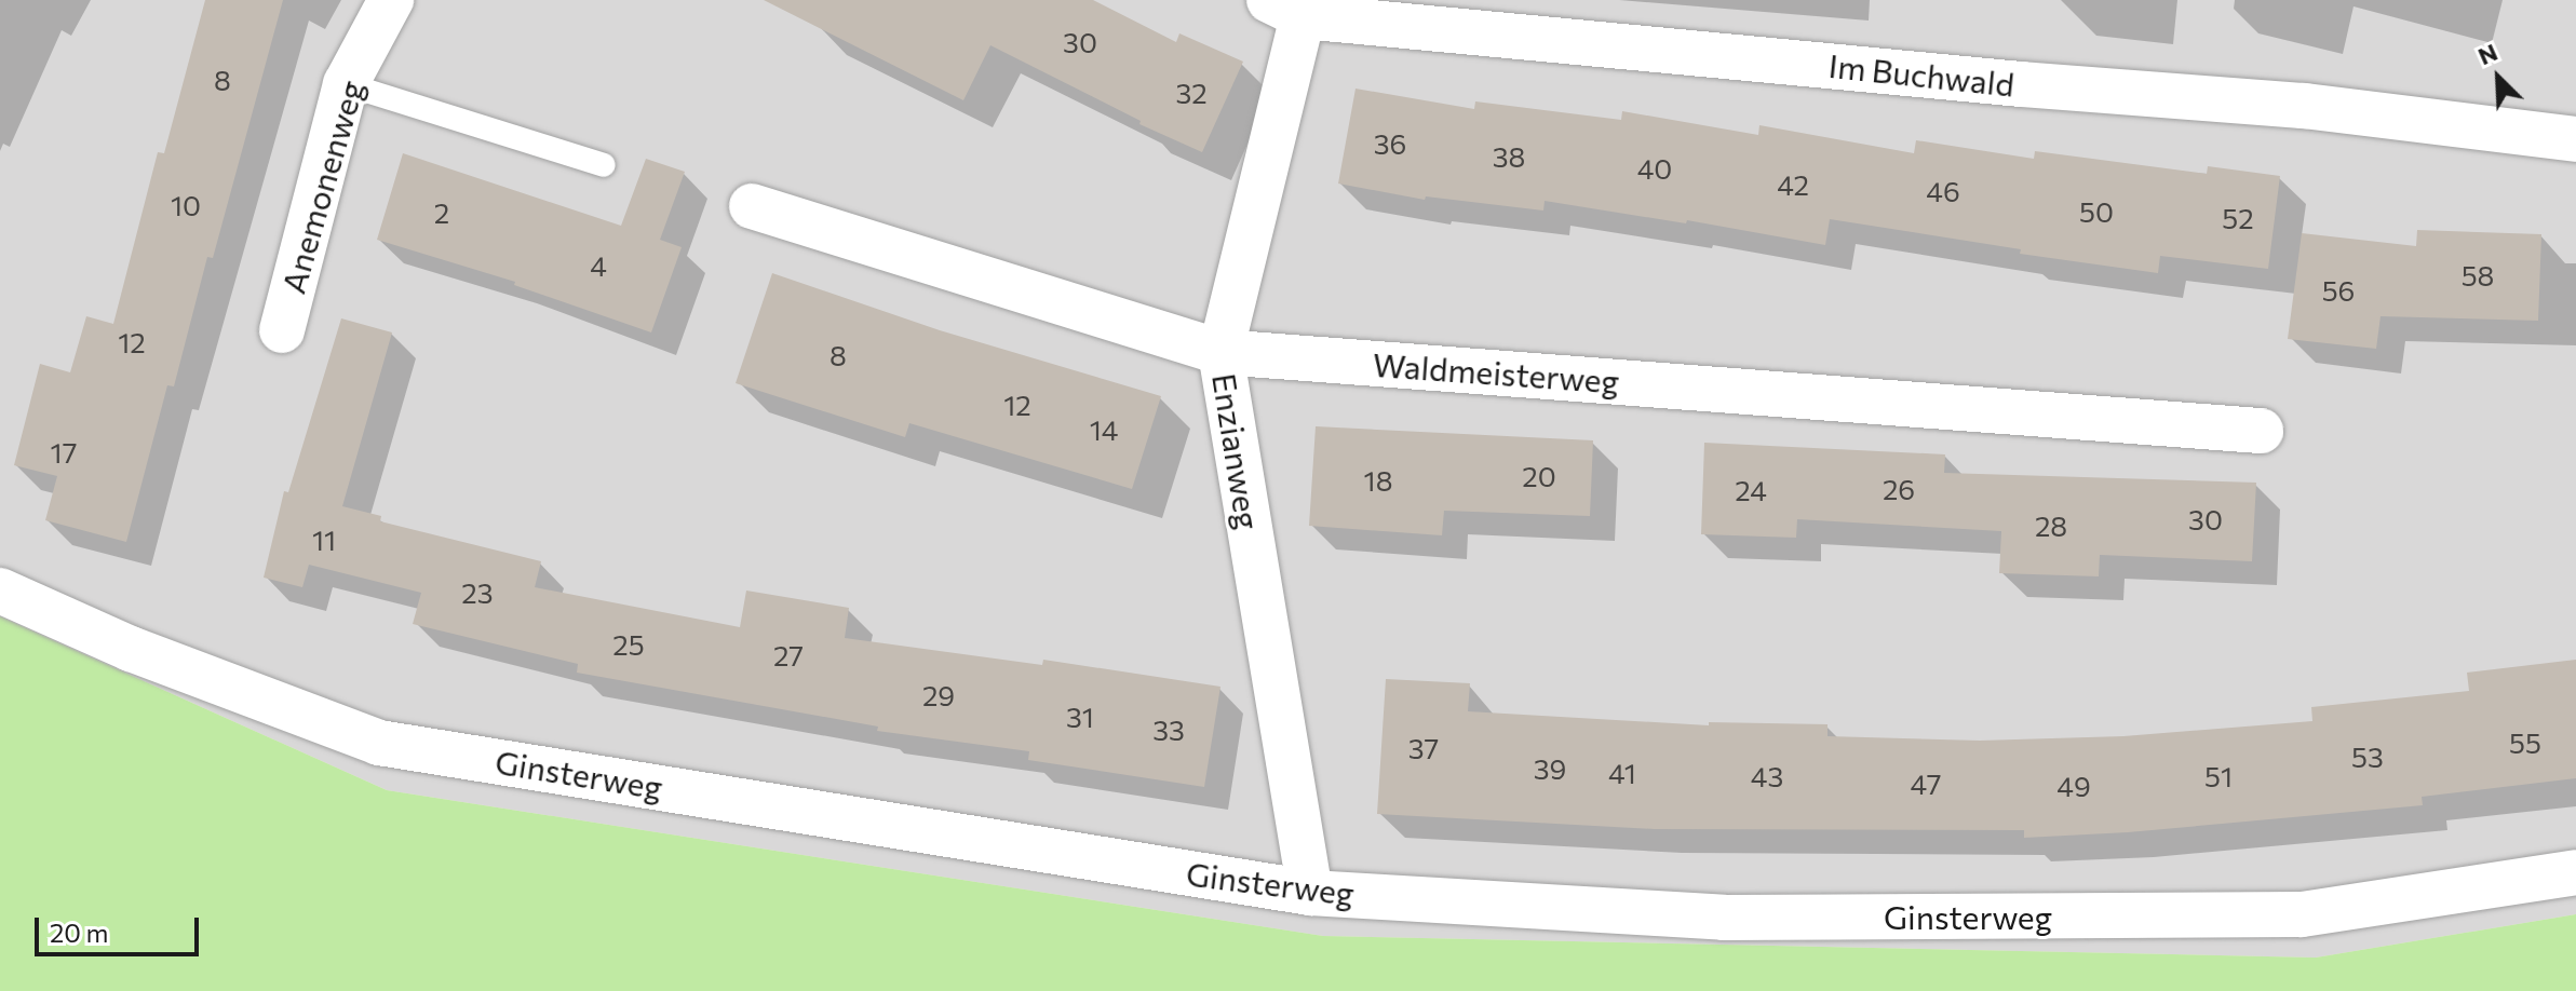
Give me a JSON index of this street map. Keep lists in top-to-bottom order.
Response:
{
  "streets": {
    "street": [
      "Im Buchwald",
      "Anemonenweg",
      "Waldmeisterweg",
      "Enzianweg",
      "Ginsterweg"
    ]
  },
  "crossings": [
    ["Im Buchwald", "Enzianweg"],
    ["Waldmeisterweg", "Enzianweg"],
    ["Enzianweg", "Ginsterweg"]
  ],
  "house_numbers": [
    "30",
    "8",
    "32",
    "36",
    "38",
    "40",
    "42",
    "46",
    "10",
    "50",
    "2",
    "52",
    "4",
    "58",
    "56",
    "12",
    "8",
    "12",
    "14",
    "17",
    "20",
    "18",
    "26",
    "24",
    "30",
    "28",
    "11",
    "23",
    "25",
    "27",
    "29",
    "31",
    "33",
    "55",
    "37",
    "53",
    "39",
    "41",
    "43",
    "51",
    "47",
    "49"
  ],
  "scale_bar": "20 m",
  "north": "top left"
}
